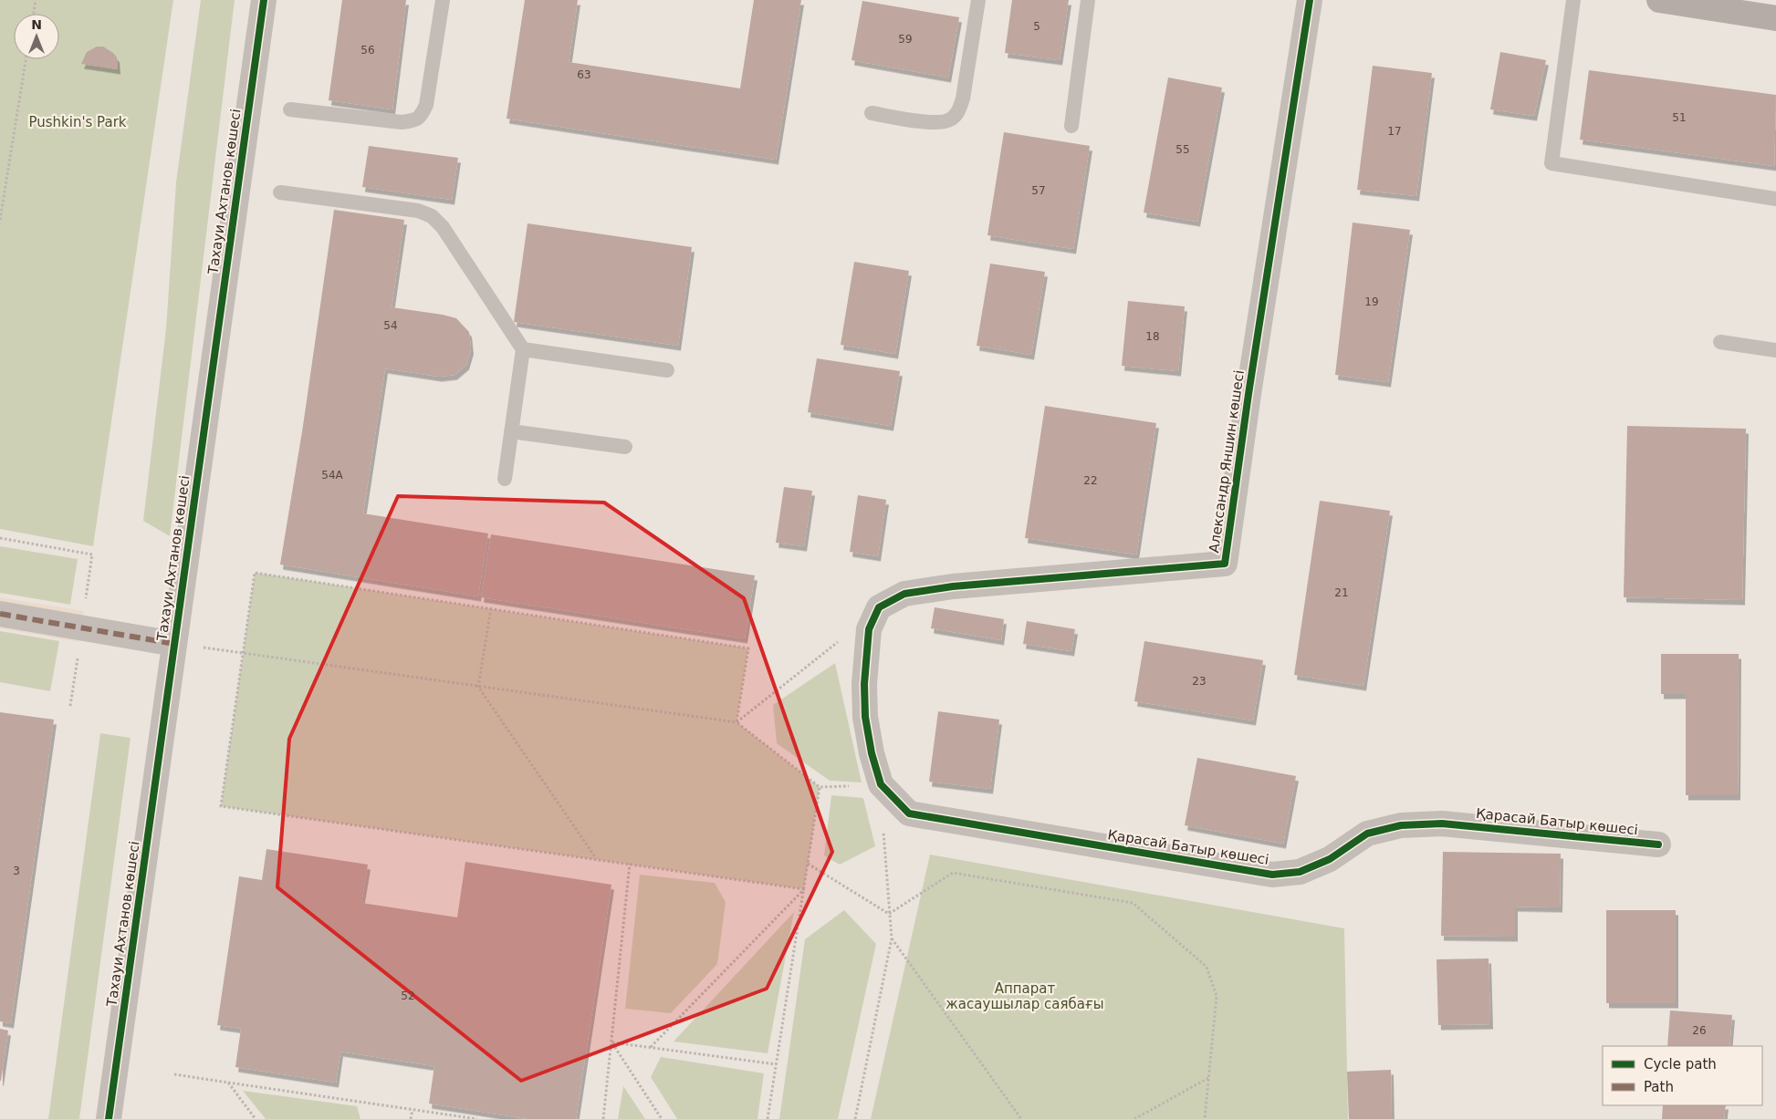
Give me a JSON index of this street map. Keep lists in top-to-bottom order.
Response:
{
  "streets": {
    "street": ["Тахауи Ахтанов көшесі", "Александр Яншин көшесі", "Қарасай Батыр көшесі"]
  },
  "crossings": [
    ["Александр Яншин көшесі", "Қарасай Батыр көшесі"]
  ],
  "parks": ["Pushkin's Park", "Аппарат жасаушылар саябағы"],
  "house_numbers": [
    "5",
    "59",
    "56",
    "63",
    "51",
    "17",
    "55",
    "57",
    "19",
    "54",
    "18",
    "54А",
    "22",
    "21",
    "23",
    "3",
    "52",
    "26"
  ],
  "legend": ["Cycle path", "Path"],
  "north": "top"
}
